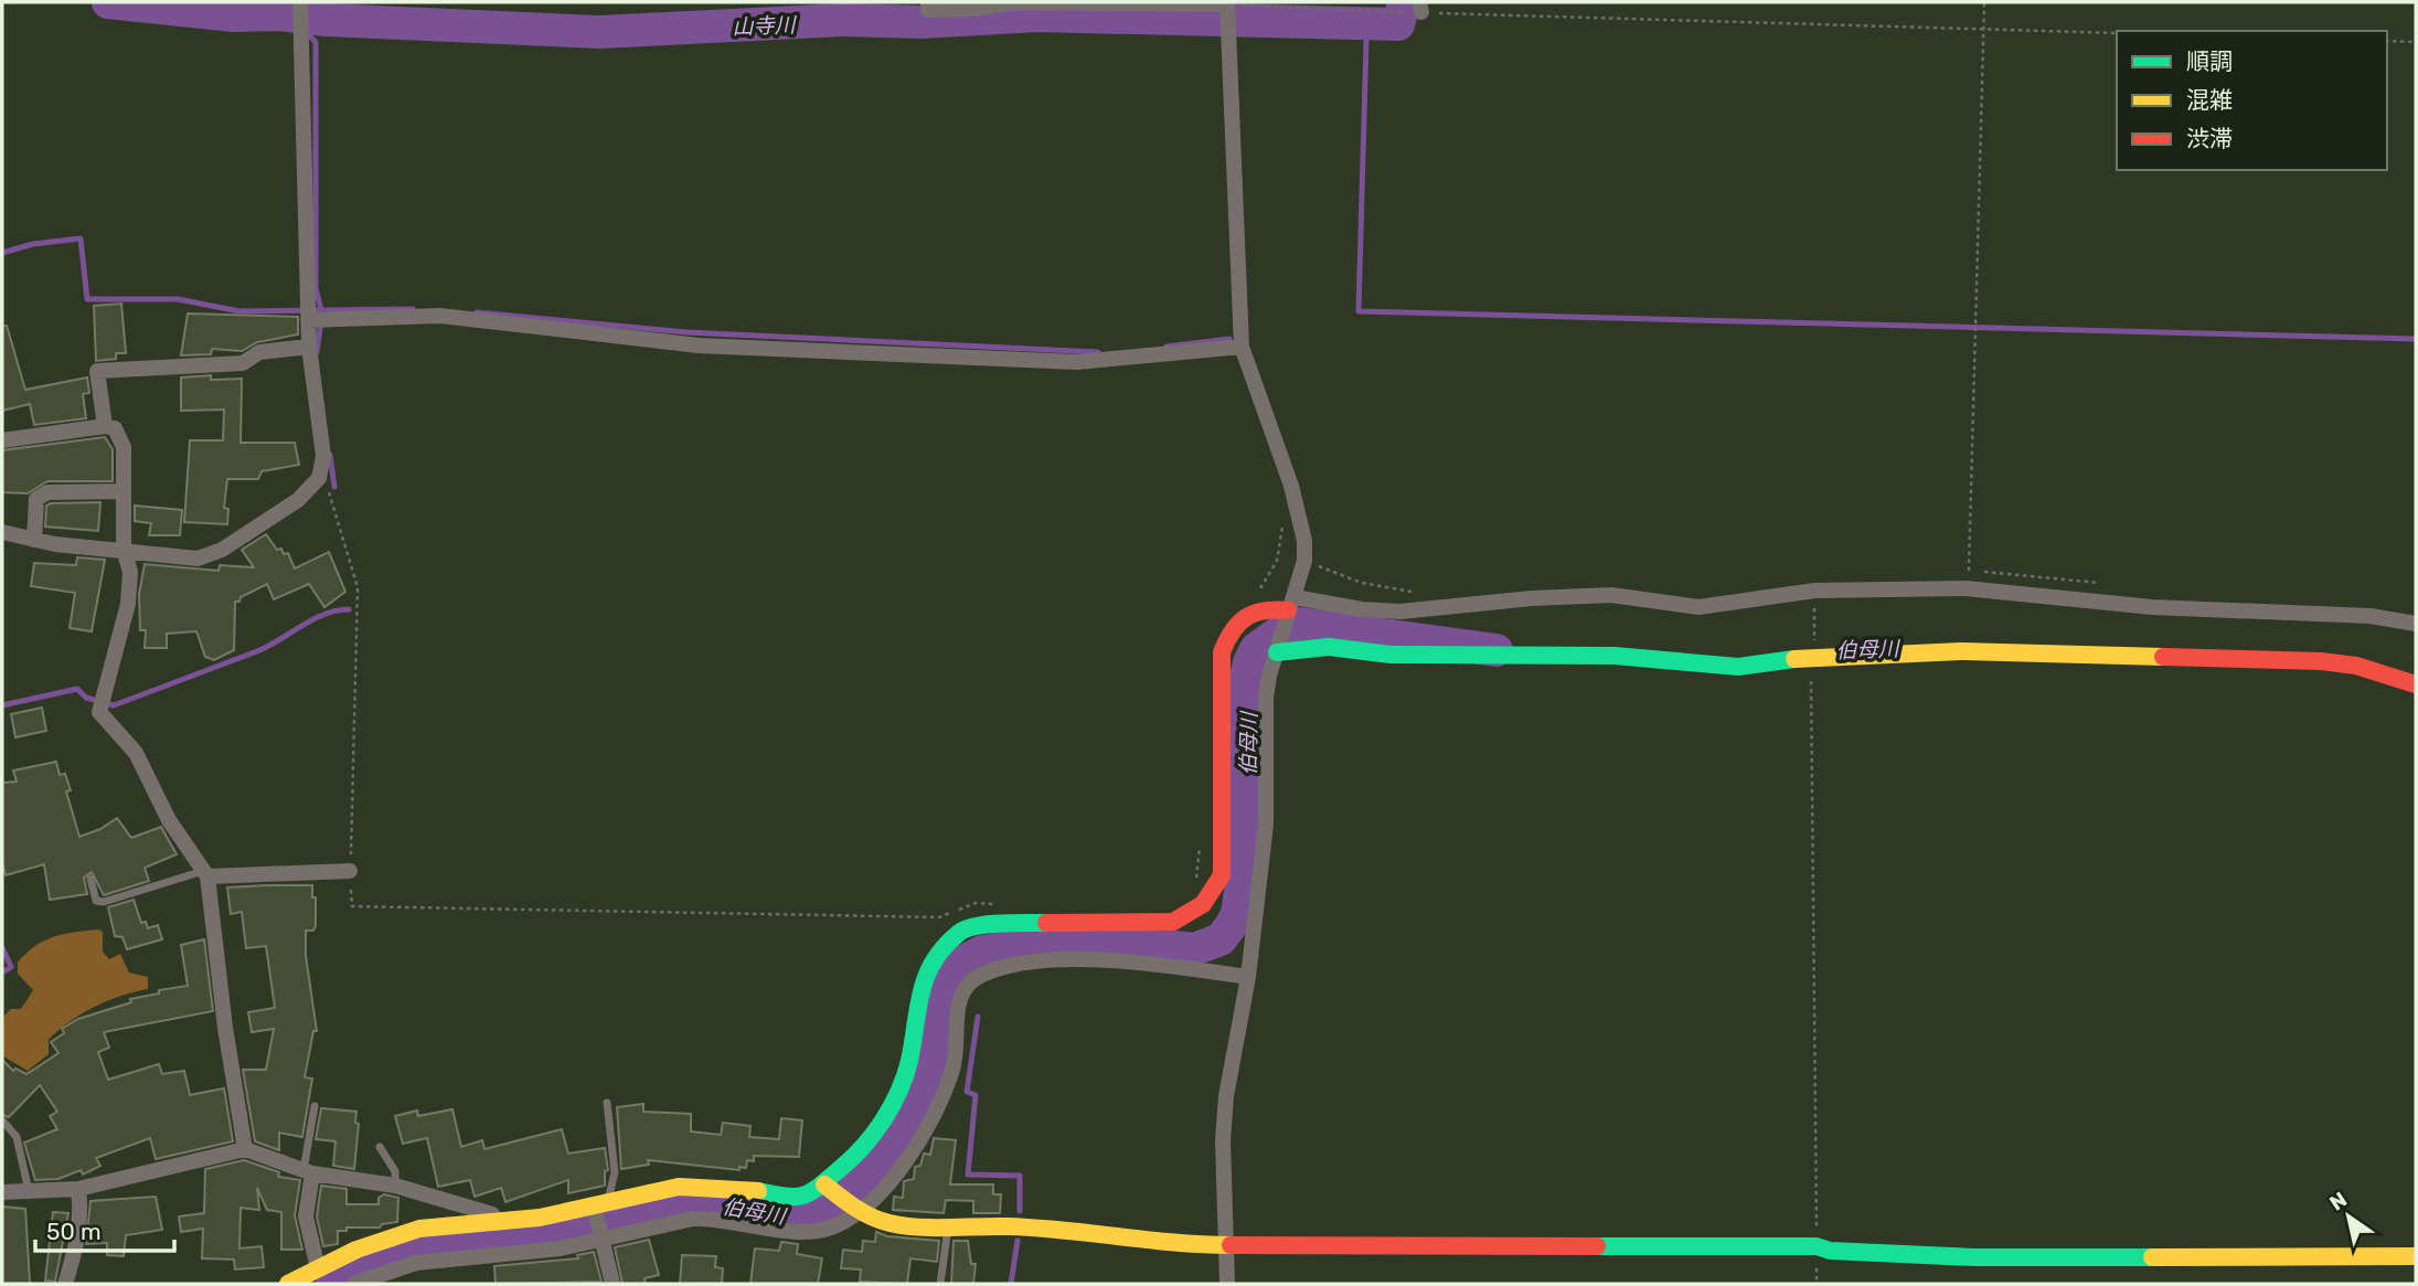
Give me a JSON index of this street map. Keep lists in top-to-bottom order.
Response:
{
  "water": ["山寺川", "伯母川"],
  "legend": ["順調", "混雑", "渋滞"],
  "scale_bar": "50 m",
  "north": "top left"
}
